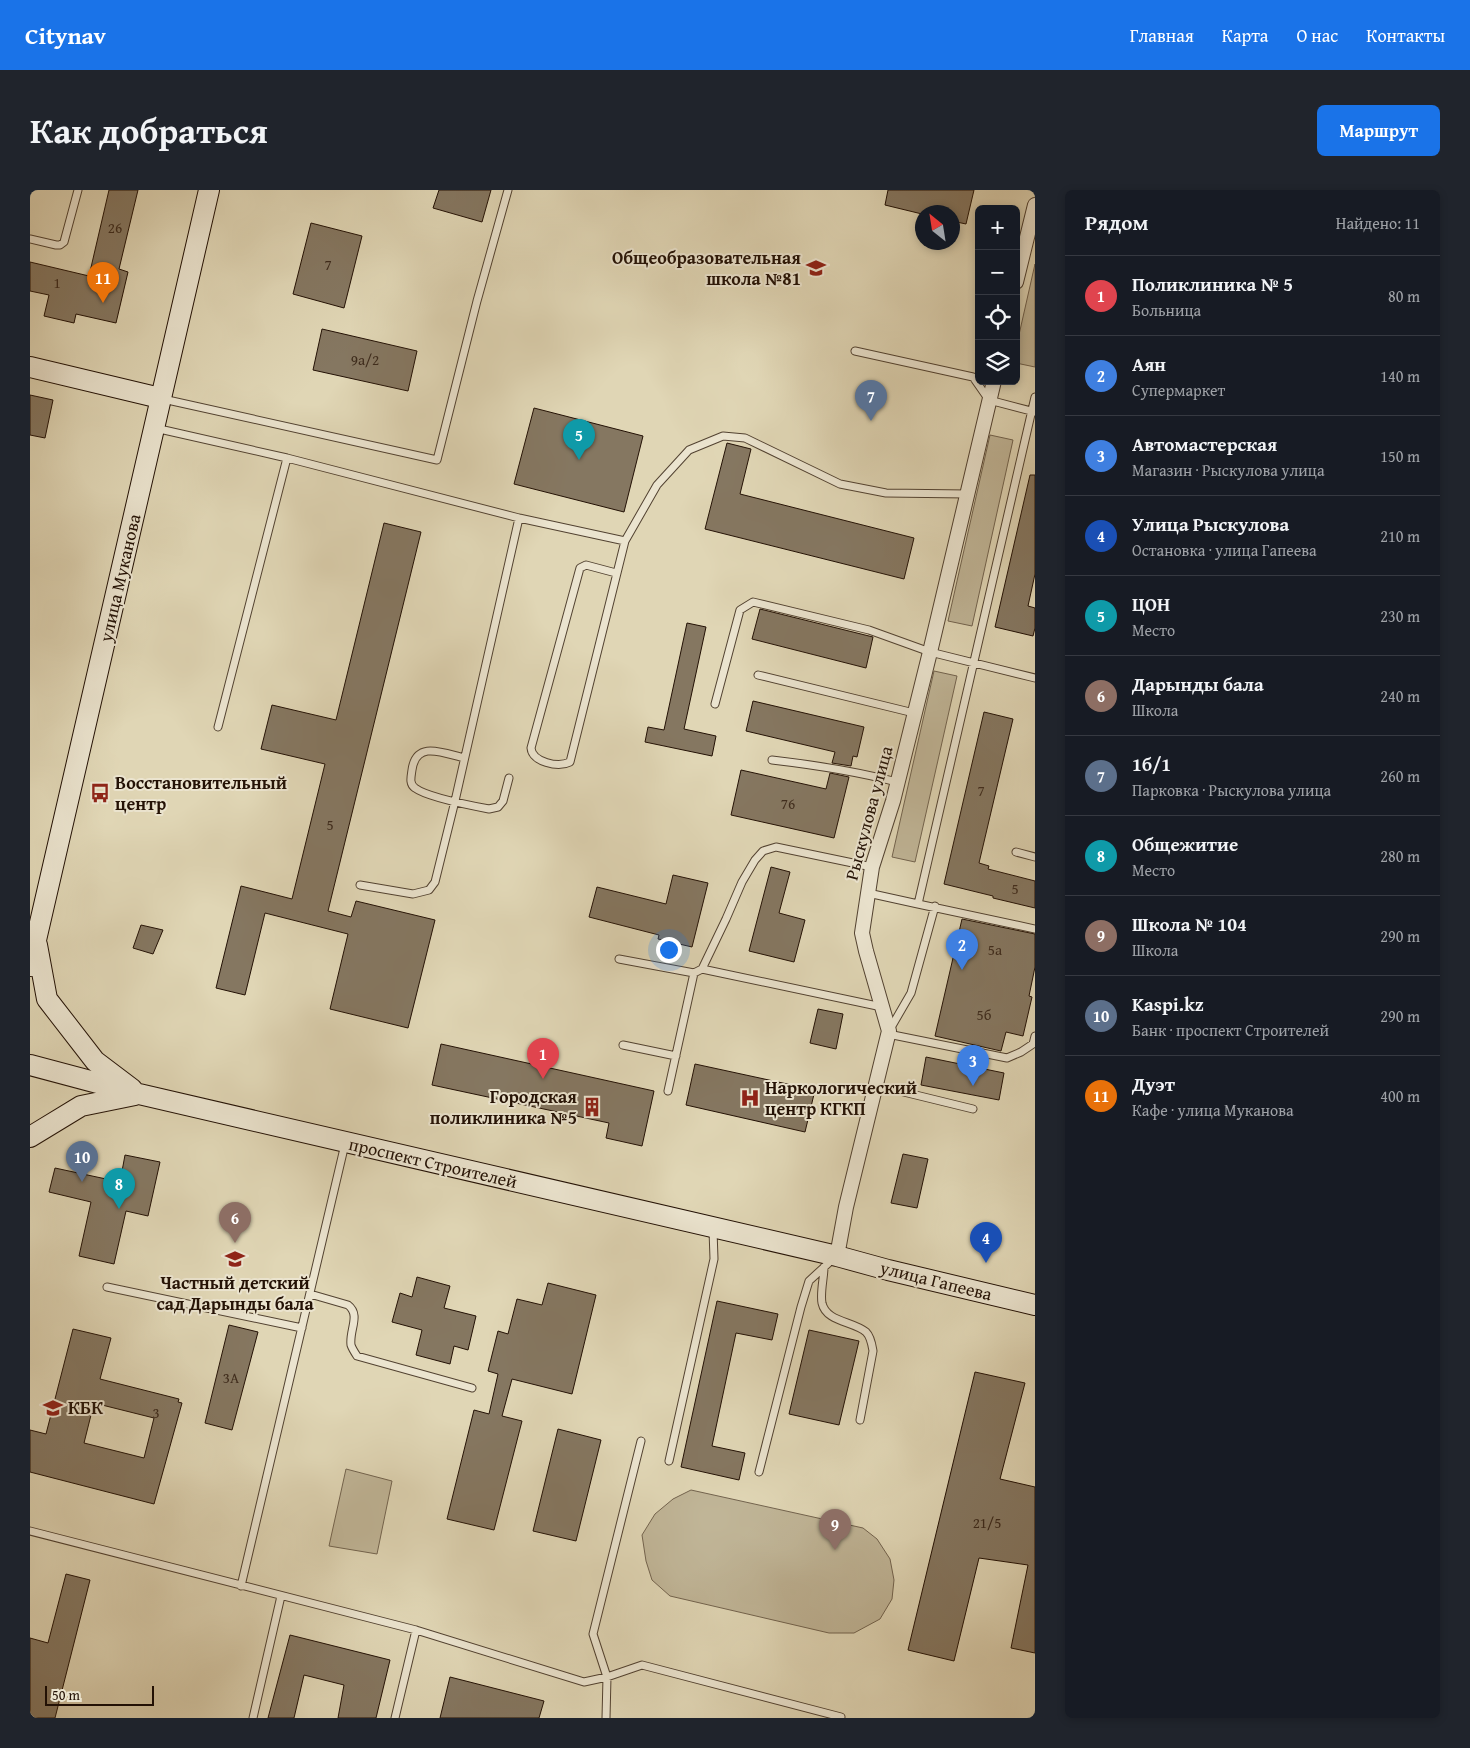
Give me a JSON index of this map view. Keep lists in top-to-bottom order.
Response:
{
  "streets": {
    "main road": ["улица Муканова", "проспект Строителей", "улица Гапеева"],
    "street": ["Рыскулова улица"]
  },
  "crossings": [
    ["проспект Строителей", "улица Гапеева"]
  ],
  "places": {
    "school or university": ["Общеобразовательная школа №81", "Частный детский сад Дарынды бала", "КБК"],
    "bus stop": ["Восстановительный центр"],
    "hospital": ["Наркологический центр КГКП"],
    "building": ["Городская поликлиника №5"]
  },
  "house_numbers": [
    "26",
    "7",
    "1",
    "9а/2",
    "7",
    "76",
    "5",
    "5",
    "5а",
    "5б",
    "3А",
    "3",
    "21/5"
  ],
  "scale_bar": "50 m",
  "north": "top left",
  "page": {
    "header": "Citynav",
    "nav": [
      "Главная",
      "Карта",
      "О нас",
      "Контакты"
    ],
    "title": "Как добраться",
    "buttons": "Маршрут",
    "heading": ["Рядом", "Найдено: 11"],
    "map_buttons": ["+", "−"],
    "list": [
      {
        "mark": "1",
        "name": "Поликлиника № 5",
        "note": "Больница",
        "value": "80 m"
      },
      {
        "mark": "2",
        "name": "Аян",
        "note": "Супермаркет",
        "value": "140 m"
      },
      {
        "mark": "3",
        "name": "Автомастерская",
        "note": "Магазин · Рыскулова улица",
        "value": "150 m"
      },
      {
        "mark": "4",
        "name": "Улица Рыскулова",
        "note": "Остановка · улица Гапеева",
        "value": "210 m"
      },
      {
        "mark": "5",
        "name": "ЦОН",
        "note": "Место",
        "value": "230 m"
      },
      {
        "mark": "6",
        "name": "Дарынды бала",
        "note": "Школа",
        "value": "240 m"
      },
      {
        "mark": "7",
        "name": "1б/1",
        "note": "Парковка · Рыскулова улица",
        "value": "260 m"
      },
      {
        "mark": "8",
        "name": "Общежитие",
        "note": "Место",
        "value": "280 m"
      },
      {
        "mark": "9",
        "name": "Школа № 104",
        "note": "Школа",
        "value": "290 m"
      },
      {
        "mark": "10",
        "name": "Kaspi.kz",
        "note": "Банк · проспект Строителей",
        "value": "290 m"
      },
      {
        "mark": "11",
        "name": "Дуэт",
        "note": "Кафе · улица Муканова",
        "value": "400 m"
      }
    ],
    "pins": [
      "11",
      "7",
      "5",
      "2",
      "1",
      "3",
      "10",
      "8",
      "6",
      "4",
      "9"
    ],
    "scale": "50 m"
  }
}
